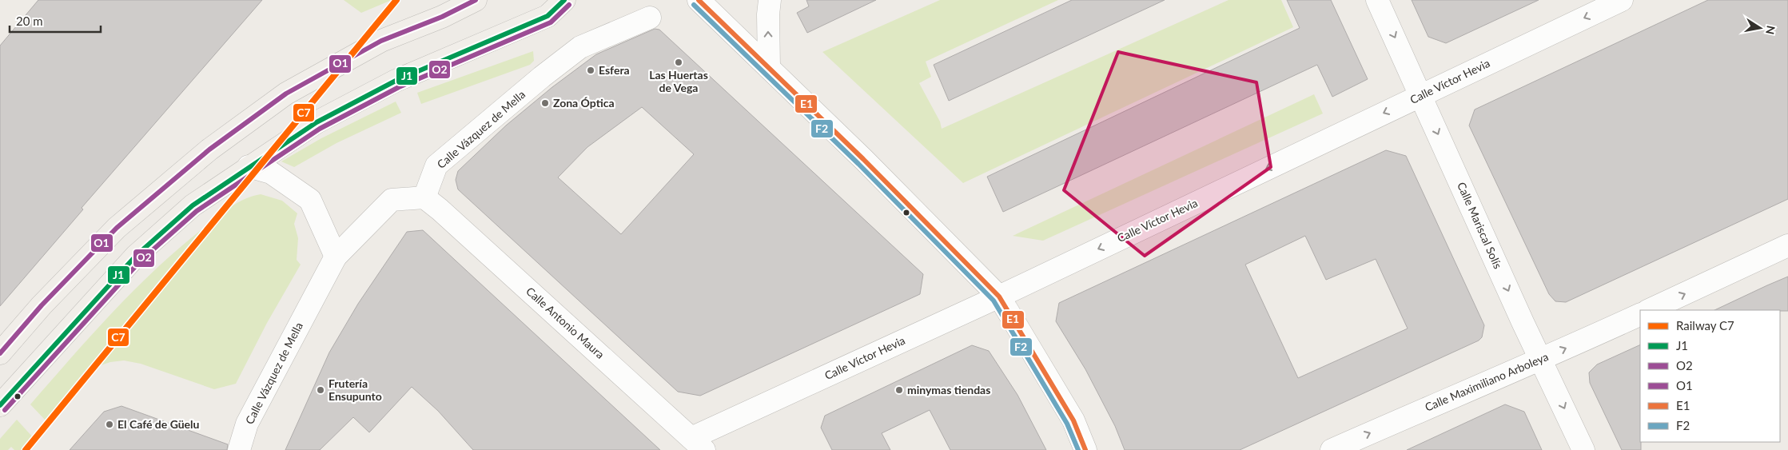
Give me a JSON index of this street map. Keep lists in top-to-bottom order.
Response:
{
  "streets": {
    "street": [
      "Calle Víctor Hevia",
      "Calle Vázquez de Mella",
      "Calle Mariscal Solís",
      "Calle Antonio Maura",
      "Calle Maximiliano Arboleya"
    ]
  },
  "crossings": [
    ["Calle Víctor Hevia", "Calle Mariscal Solís"],
    ["Calle Víctor Hevia", "Calle Antonio Maura"],
    ["Calle Vázquez de Mella", "Calle Antonio Maura"],
    ["Calle Mariscal Solís", "Calle Maximiliano Arboleya"]
  ],
  "one_way": ["Calle Víctor Hevia", "Calle Mariscal Solís", "Calle Maximiliano Arboleya"],
  "places": [
    "Las Huertas de Vega",
    "Esfera",
    "Zona Óptica",
    "Frutería Ensupunto",
    "minymas tiendas",
    "El Café de Güelu"
  ],
  "lines": [
    "rail line C7",
    "transit line J1",
    "transit line O1",
    "transit line E1",
    "transit line O2",
    "transit line F2"
  ],
  "legend": [
    "Railway C7",
    "J1",
    "O2",
    "O1",
    "E1",
    "F2"
  ],
  "scale_bar": "20 m",
  "north": "right"
}
